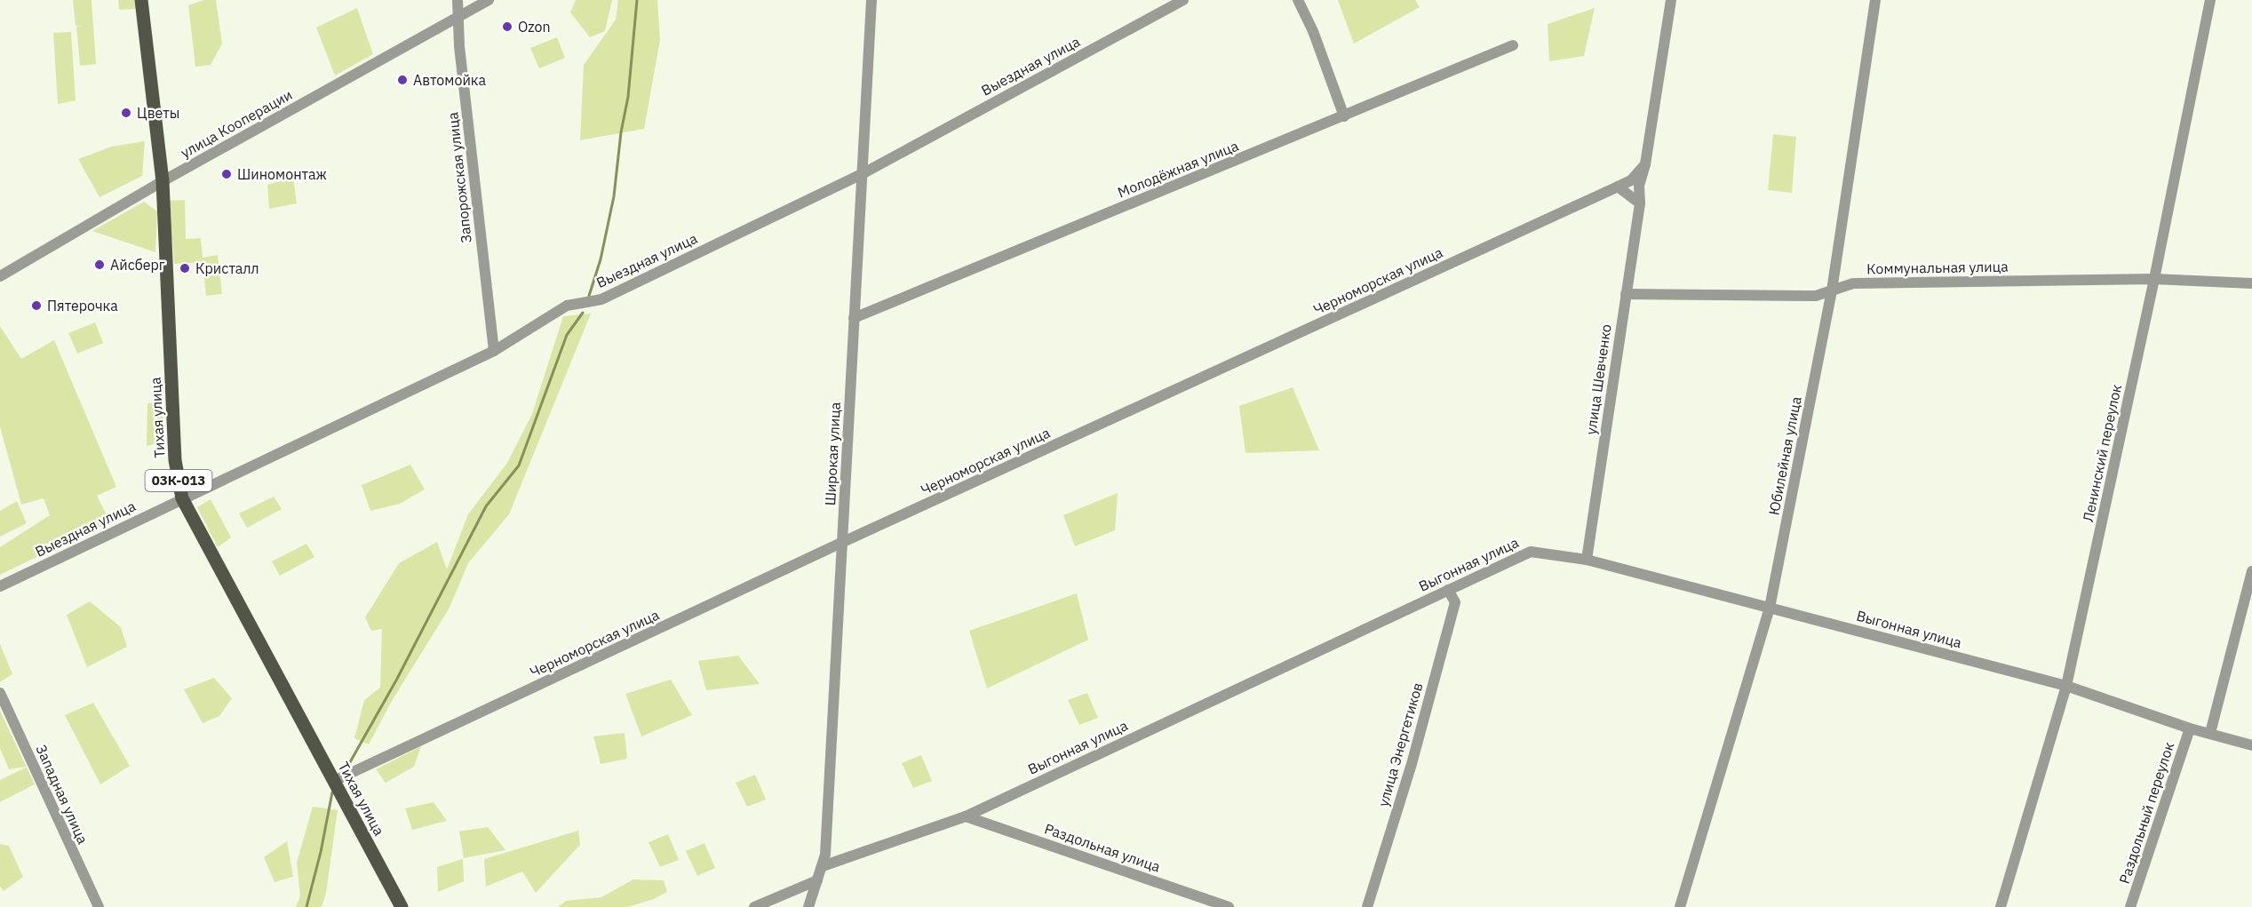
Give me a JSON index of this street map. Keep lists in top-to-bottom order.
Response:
{
  "streets": {
    "main road": ["Тихая улица", "03К-013"],
    "street": [
      "Выездная улица",
      "улица Кооперации",
      "Молодёжная улица",
      "Запорожская улица",
      "Коммунальная улица",
      "Черноморская улица",
      "улица Шевченко",
      "Ленинский переулок",
      "Широкая улица",
      "Юбилейная улица",
      "Выгонная улица",
      "улица Энергетиков",
      "Западная улица",
      "Раздольный переулок",
      "Раздольная улица"
    ]
  },
  "crossings": [
    ["Выездная улица", "Запорожская улица"],
    ["Выездная улица", "Тихая улица"],
    ["Выездная улица", "Широкая улица"],
    ["улица Кооперации", "Запорожская улица"],
    ["улица Кооперации", "Тихая улица"],
    ["Молодёжная улица", "Широкая улица"],
    ["Коммунальная улица", "улица Шевченко"],
    ["Коммунальная улица", "Ленинский переулок"],
    ["Коммунальная улица", "Юбилейная улица"],
    ["Черноморская улица", "улица Шевченко"],
    ["Черноморская улица", "Тихая улица"],
    ["Черноморская улица", "Широкая улица"],
    ["улица Шевченко", "Выгонная улица"],
    ["Ленинский переулок", "Выгонная улица"],
    ["Широкая улица", "Выгонная улица"],
    ["Юбилейная улица", "Выгонная улица"],
    ["Выгонная улица", "улица Энергетиков"],
    ["Выгонная улица", "Раздольный переулок"],
    ["Выгонная улица", "Раздольная улица"]
  ],
  "places": [
    "Ozon",
    "Автомойка",
    "Цветы",
    "Шиномонтаж",
    "Айсберг",
    "Кристалл",
    "Пятерочка"
  ]
}
